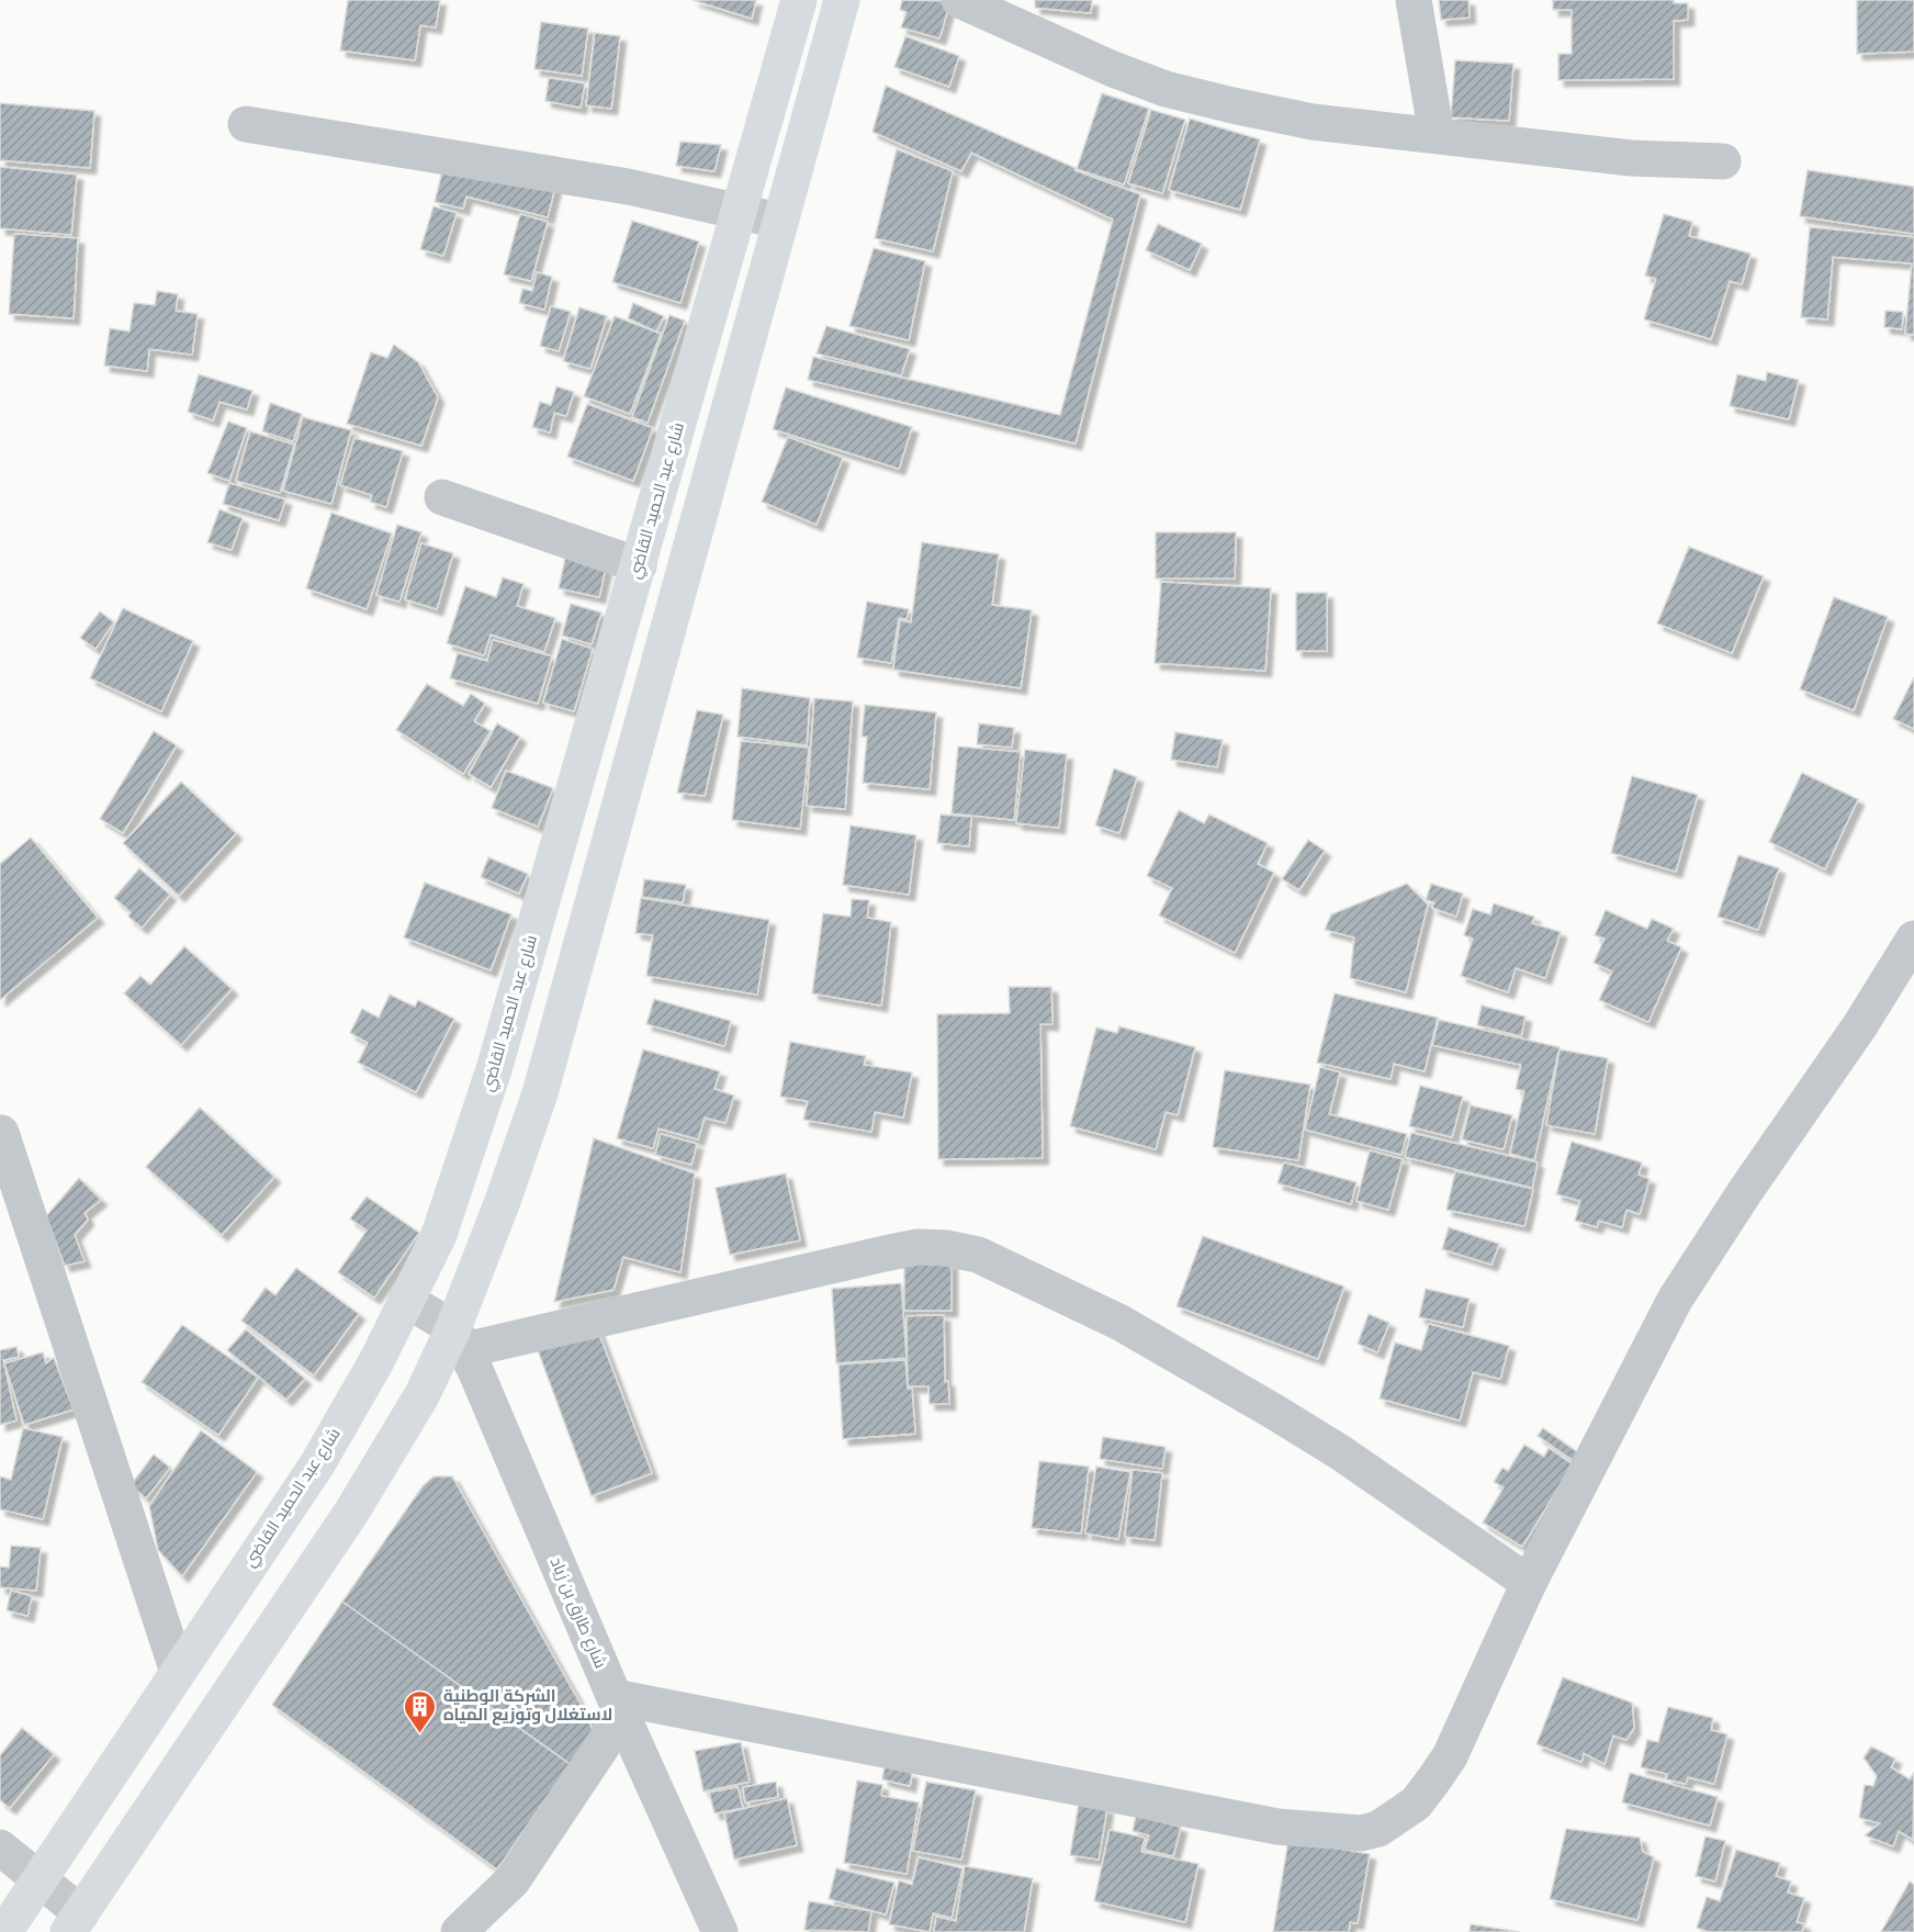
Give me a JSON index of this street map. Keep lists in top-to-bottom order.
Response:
{
  "streets": {
    "main road": ["شارع عبد الحميد القاضي"],
    "street": ["شارع طارق بن زياد"]
  },
  "places": {
    "building": ["الشركة الوطنية لاستغلال وتوزيع المياه"]
  }
}
